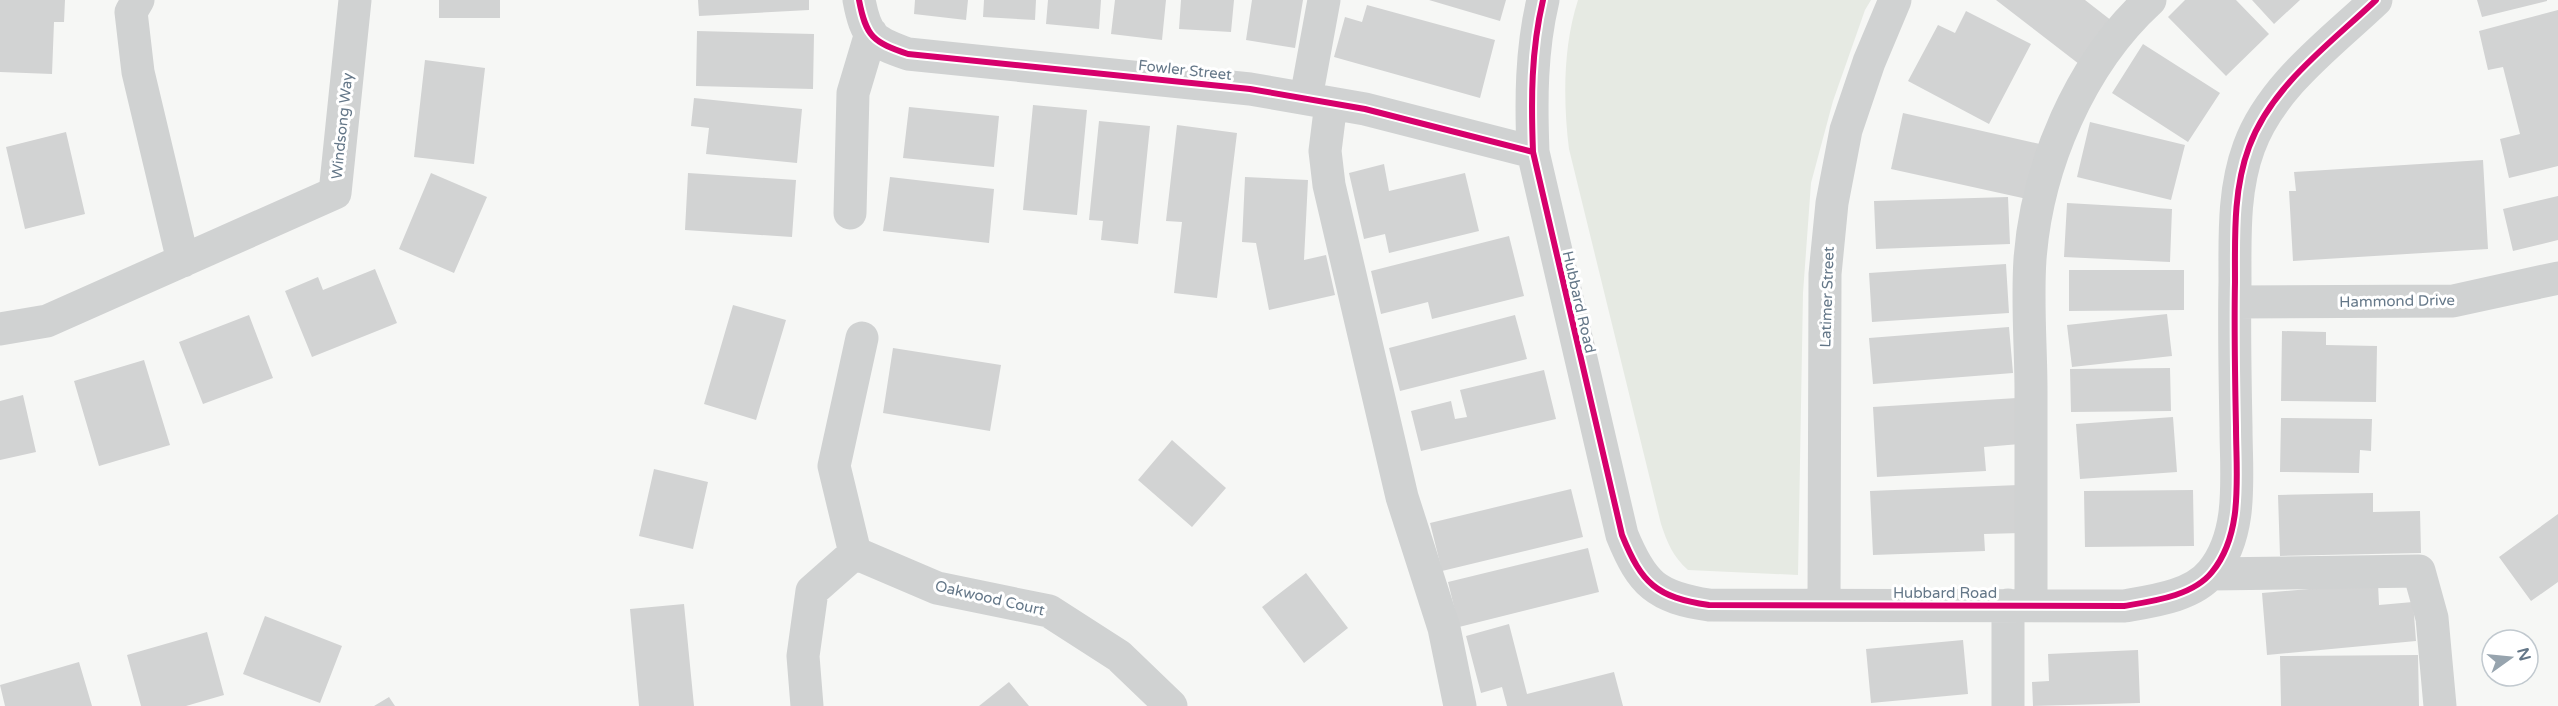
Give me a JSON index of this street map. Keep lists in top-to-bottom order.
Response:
{
  "streets": {
    "street": [
      "Fowler Street",
      "Windsong Way",
      "Latimer Street",
      "Hammond Drive",
      "Hubbard Road",
      "Oakwood Court"
    ]
  },
  "crossings": [
    ["Fowler Street", "Hubbard Road"],
    ["Latimer Street", "Hubbard Road"],
    ["Hammond Drive", "Hubbard Road"]
  ],
  "north": "right"
}
